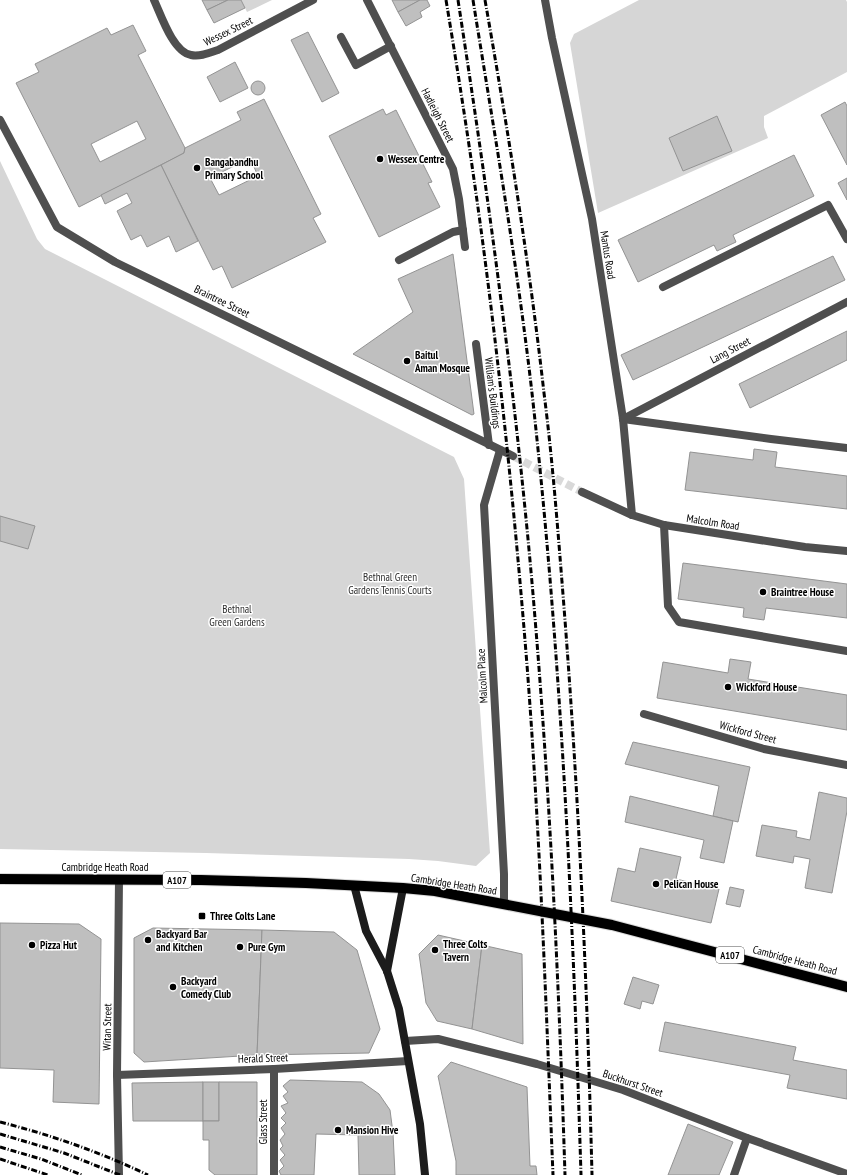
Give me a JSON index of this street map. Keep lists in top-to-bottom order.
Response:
{
  "streets": {
    "main road": ["Cambridge Heath Road", "A107"],
    "street": [
      "Wessex Street",
      "Hadleigh Street",
      "Mantus Road",
      "Braintree Street",
      "Lang Street",
      "William's Buildings",
      "Malcolm Road",
      "Malcolm Place",
      "Wickford Street",
      "Witan Street",
      "Herald Street",
      "Buckhurst Street",
      "Glass Street"
    ]
  },
  "crossings": [
    ["Mantus Road", "Lang Street"],
    ["Mantus Road", "Malcolm Road"],
    ["Braintree Street", "William's Buildings"],
    ["Malcolm Place", "Cambridge Heath Road"],
    ["Cambridge Heath Road", "Witan Street"],
    ["Witan Street", "Herald Street"],
    ["Herald Street", "Glass Street"]
  ],
  "parks": ["Bethnal Green Gardens Tennis Courts", "Bethnal Green Gardens"],
  "places": {
    "other": [
      "Wessex Centre",
      "Bangabandhu Primary School",
      "Baitul Aman Mosque",
      "Braintree House",
      "Wickford House",
      "Pelican House",
      "Backyard Bar and Kitchen",
      "Pizza Hut",
      "Pure Gym",
      "Three Colts Tavern",
      "Backyard Comedy Club",
      "Mansion Hive"
    ],
    "transit": ["Three Colts Lane"]
  }
}
